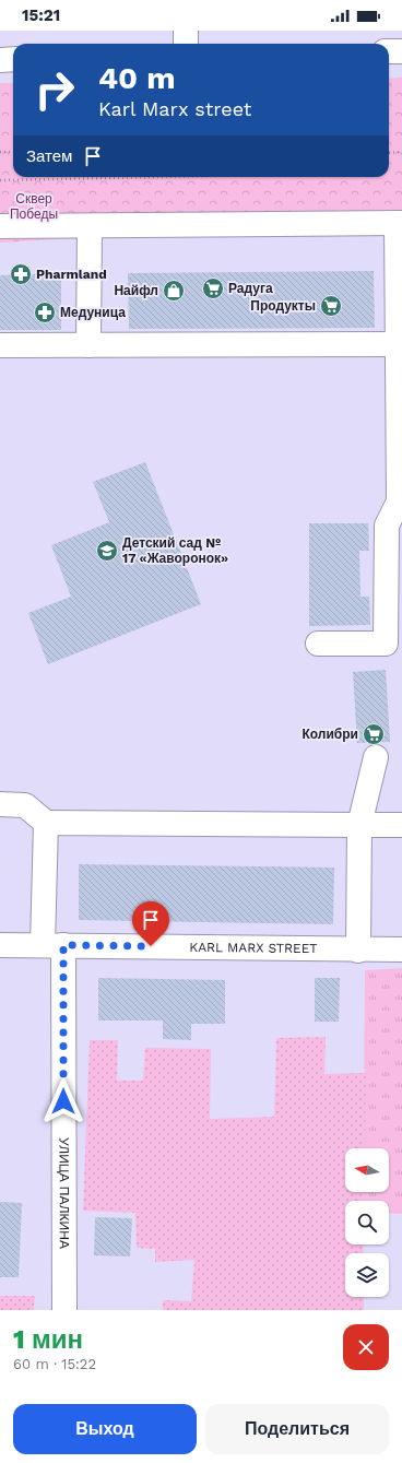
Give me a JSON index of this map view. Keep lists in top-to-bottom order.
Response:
{
  "streets": {
    "street": ["KARL MARX STREET", "УЛИЦА ПАЛКИНА"]
  },
  "crossings": [
    ["KARL MARX STREET", "УЛИЦА ПАЛКИНА"]
  ],
  "parks": ["Сквер Победы"],
  "places": {
    "pharmacy": ["Pharmland", "Медуница"],
    "supermarket": ["Радуга", "Продукты", "Колибри"],
    "shop": ["Найфл"],
    "school or university": ["Детский сад № 17 «Жаворонок»"]
  },
  "north": "left",
  "page": {
    "status": "15:21",
    "turn": ["40 m", "Karl Marx street"],
    "then": "Затем",
    "heading": ["1 мин", "60 m · 15:22"],
    "buttons": ["Выход", "Поделиться"]
  }
}
